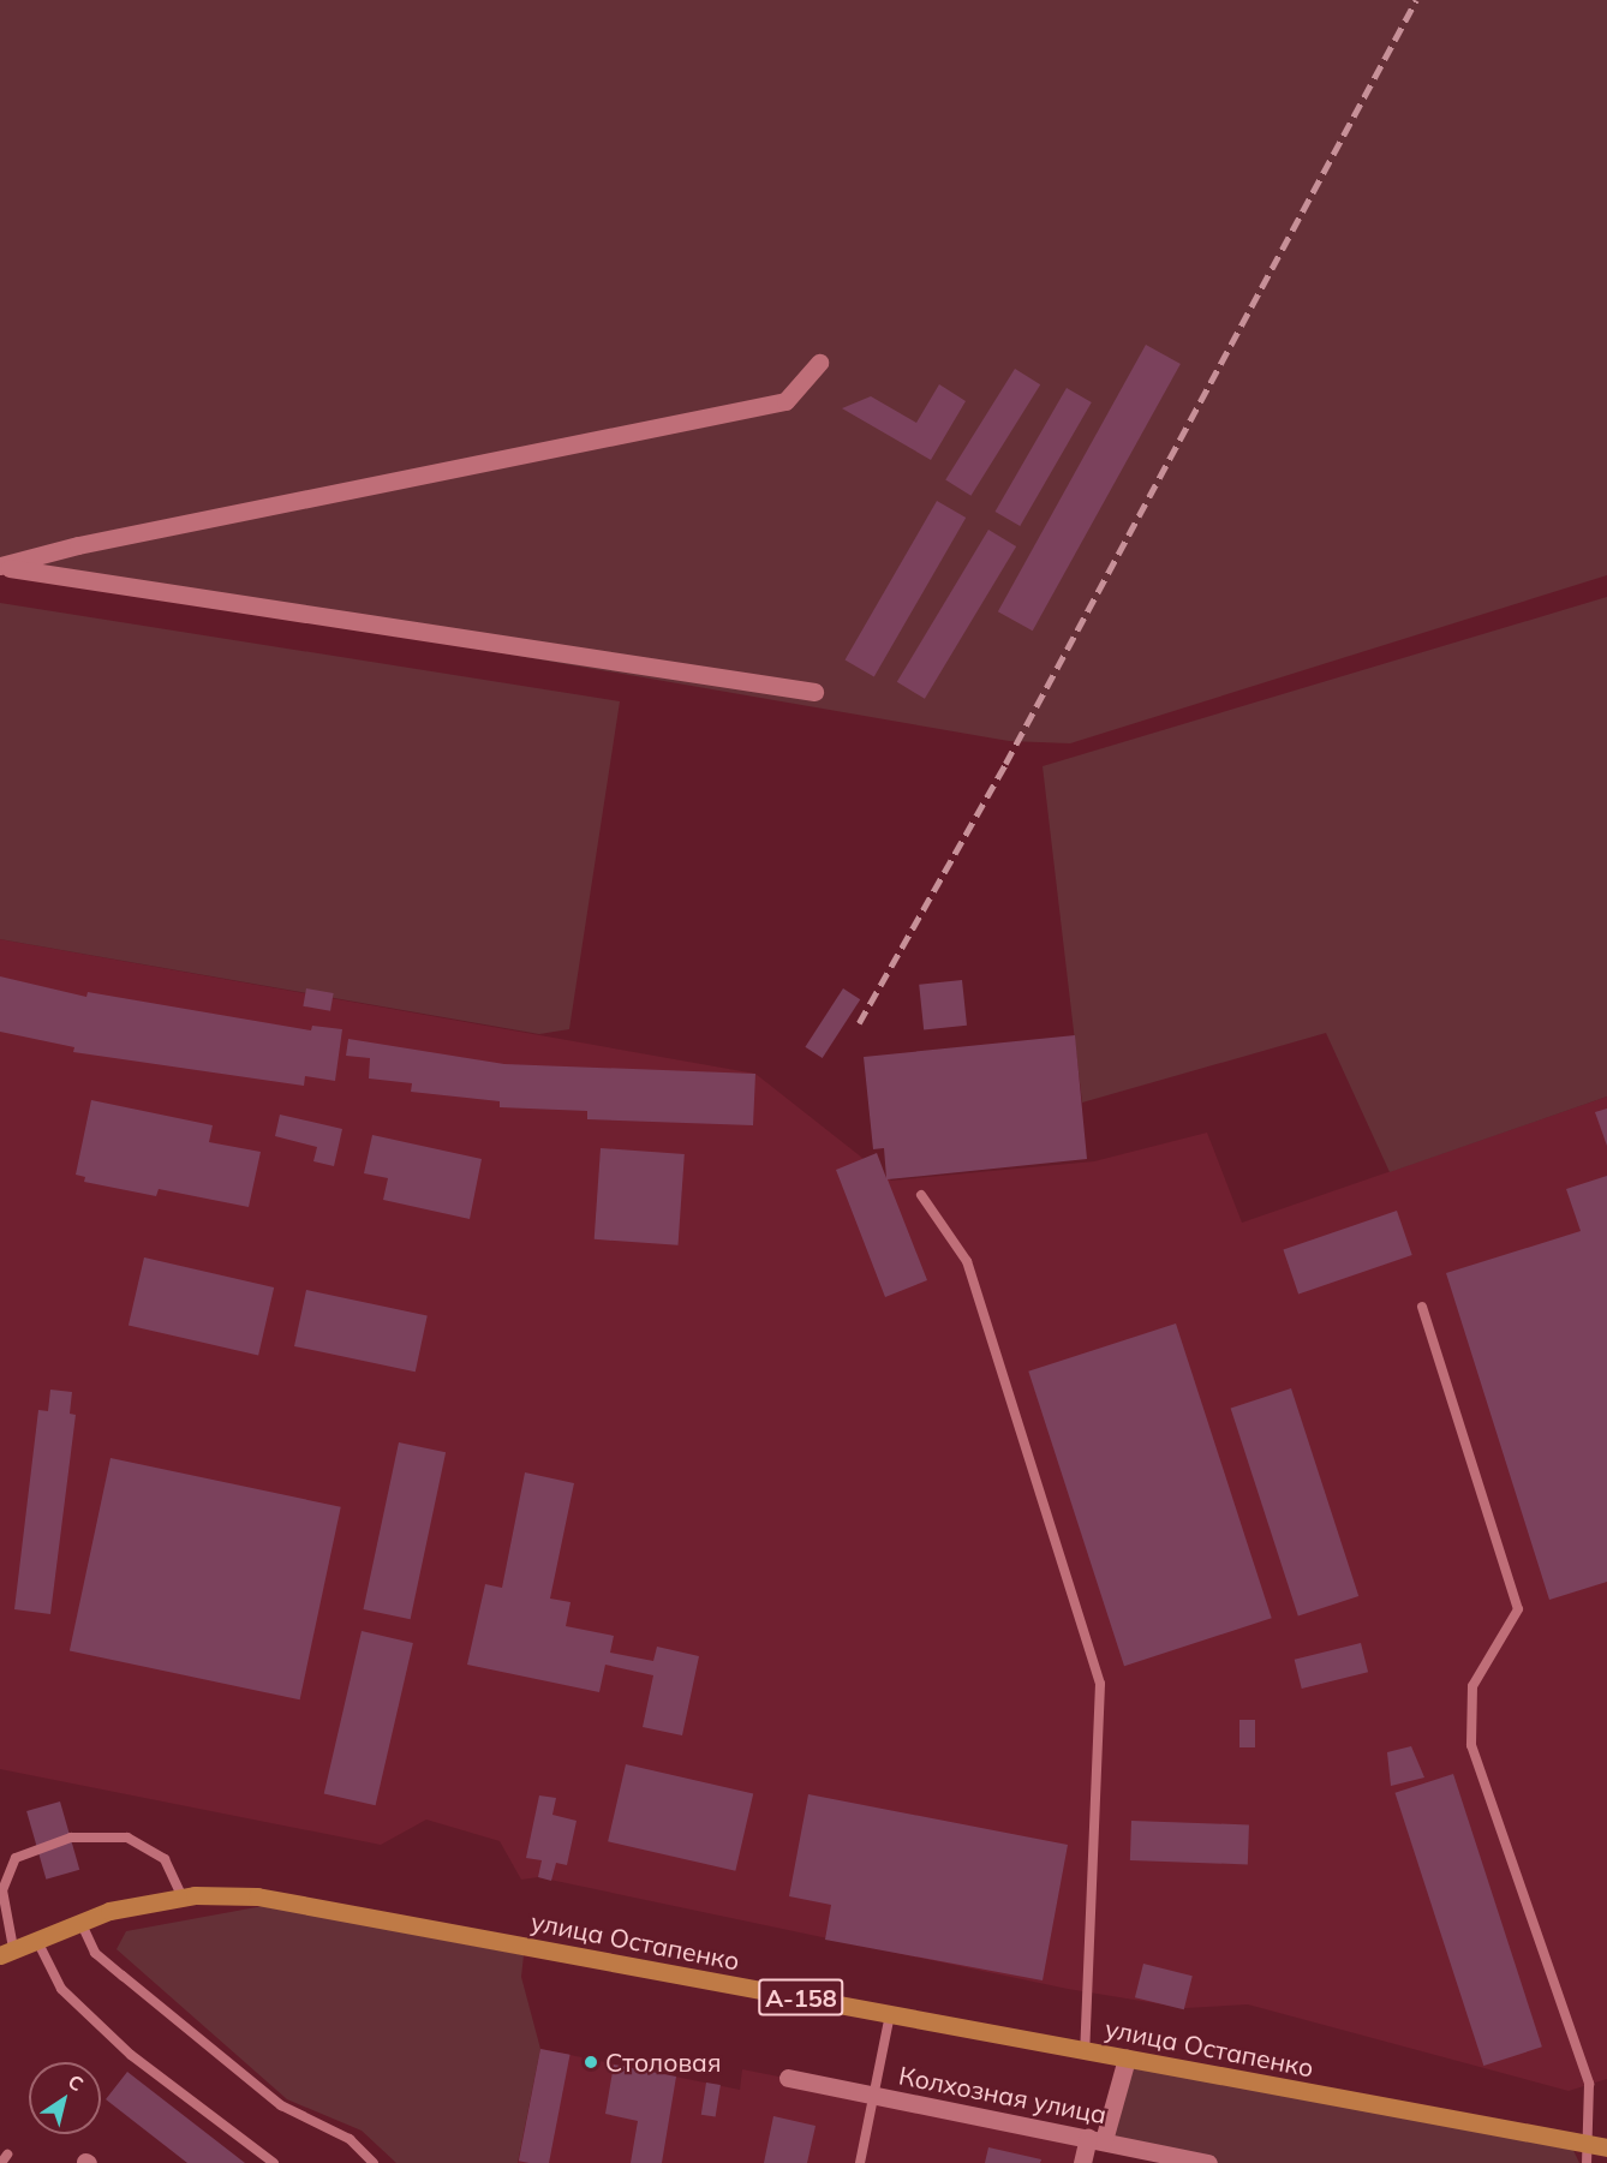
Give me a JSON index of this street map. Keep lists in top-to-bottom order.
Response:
{
  "streets": {
    "main road": ["улица Остапенко", "А-158"],
    "street": ["Колхозная улица"]
  },
  "places": ["Столовая"],
  "north": "top right"
}
